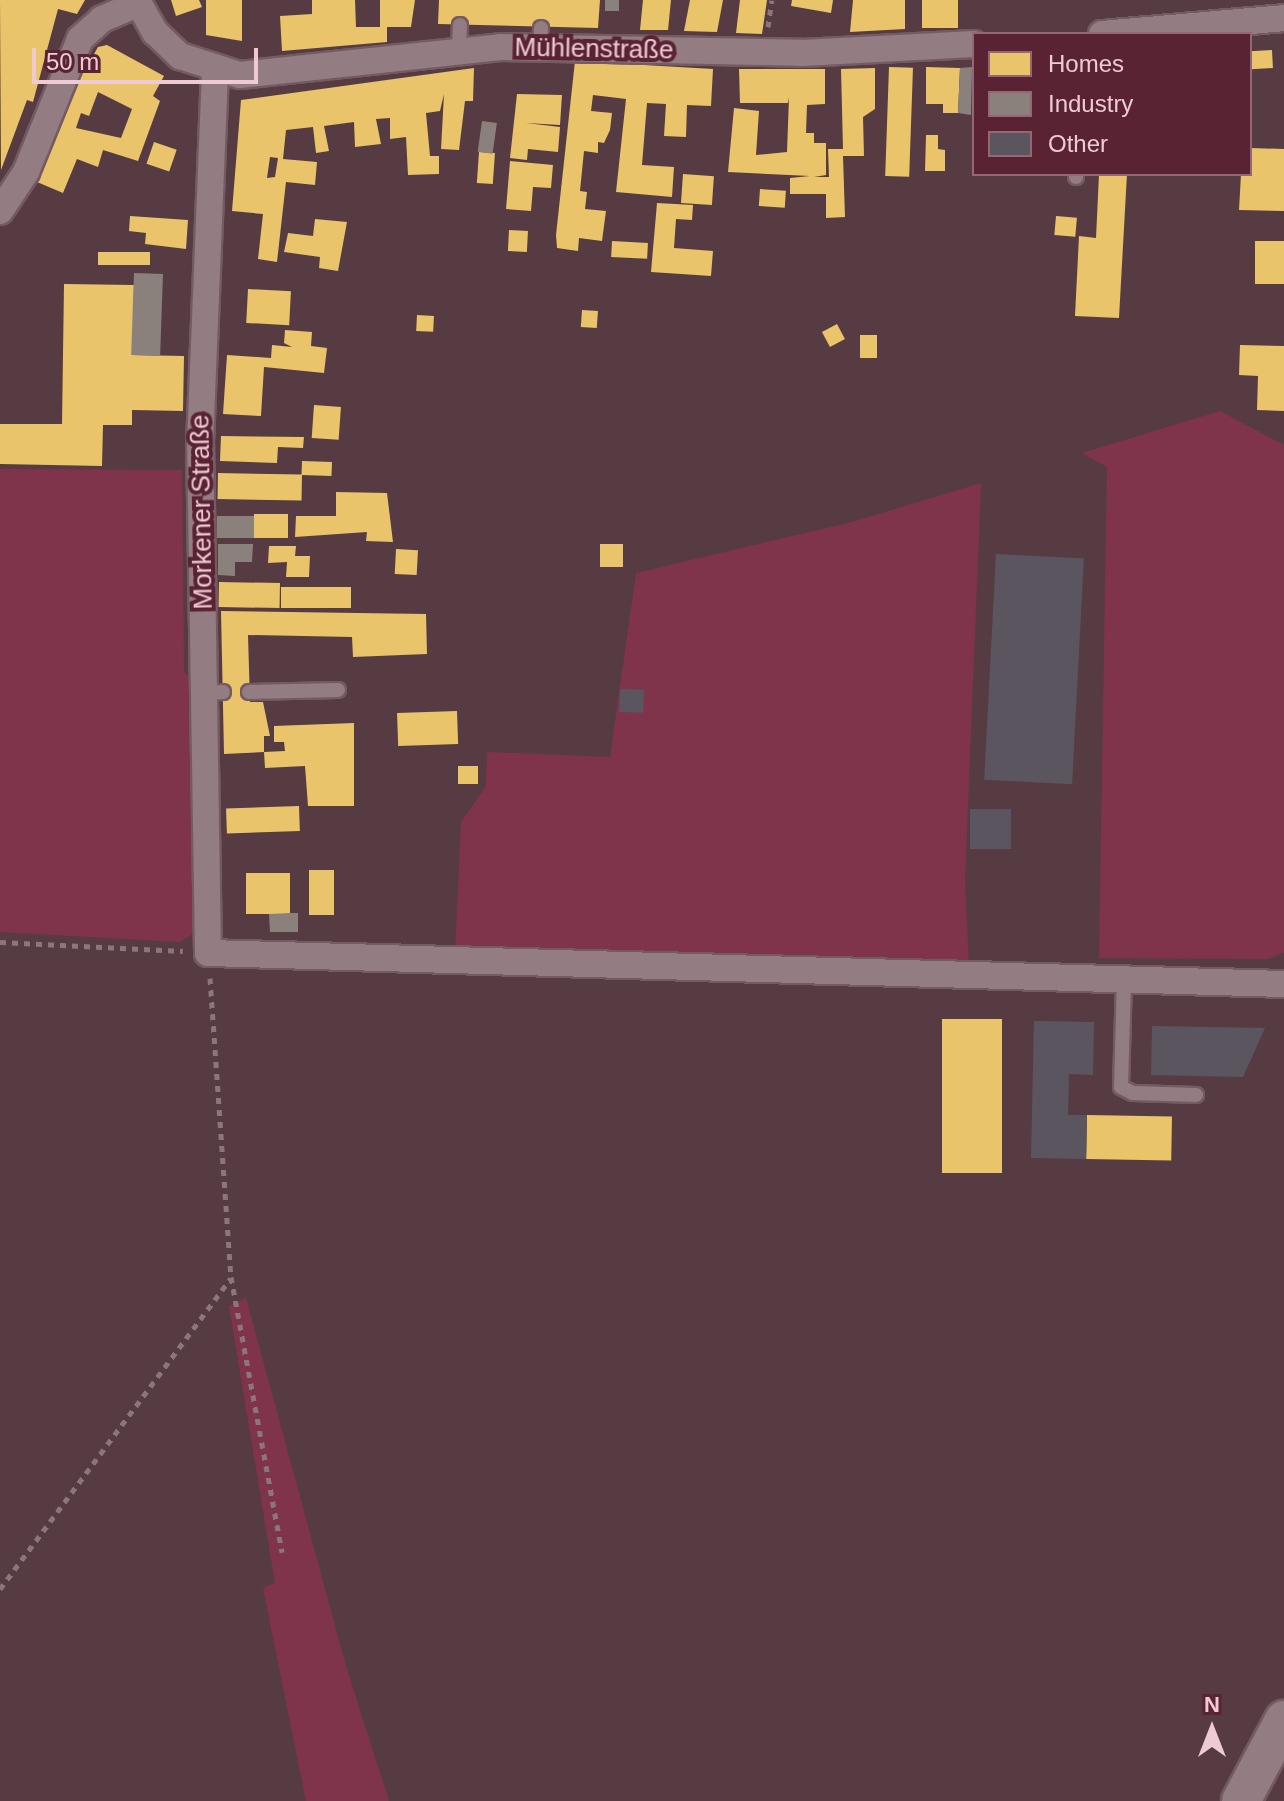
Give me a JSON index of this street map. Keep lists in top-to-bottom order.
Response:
{
  "streets": {
    "street": ["Mühlenstraße", "Morkener Straße"]
  },
  "crossings": [
    ["Mühlenstraße", "Morkener Straße"]
  ],
  "legend": ["Homes", "Industry", "Other"],
  "scale_bar": "50 m",
  "north": "top"
}
